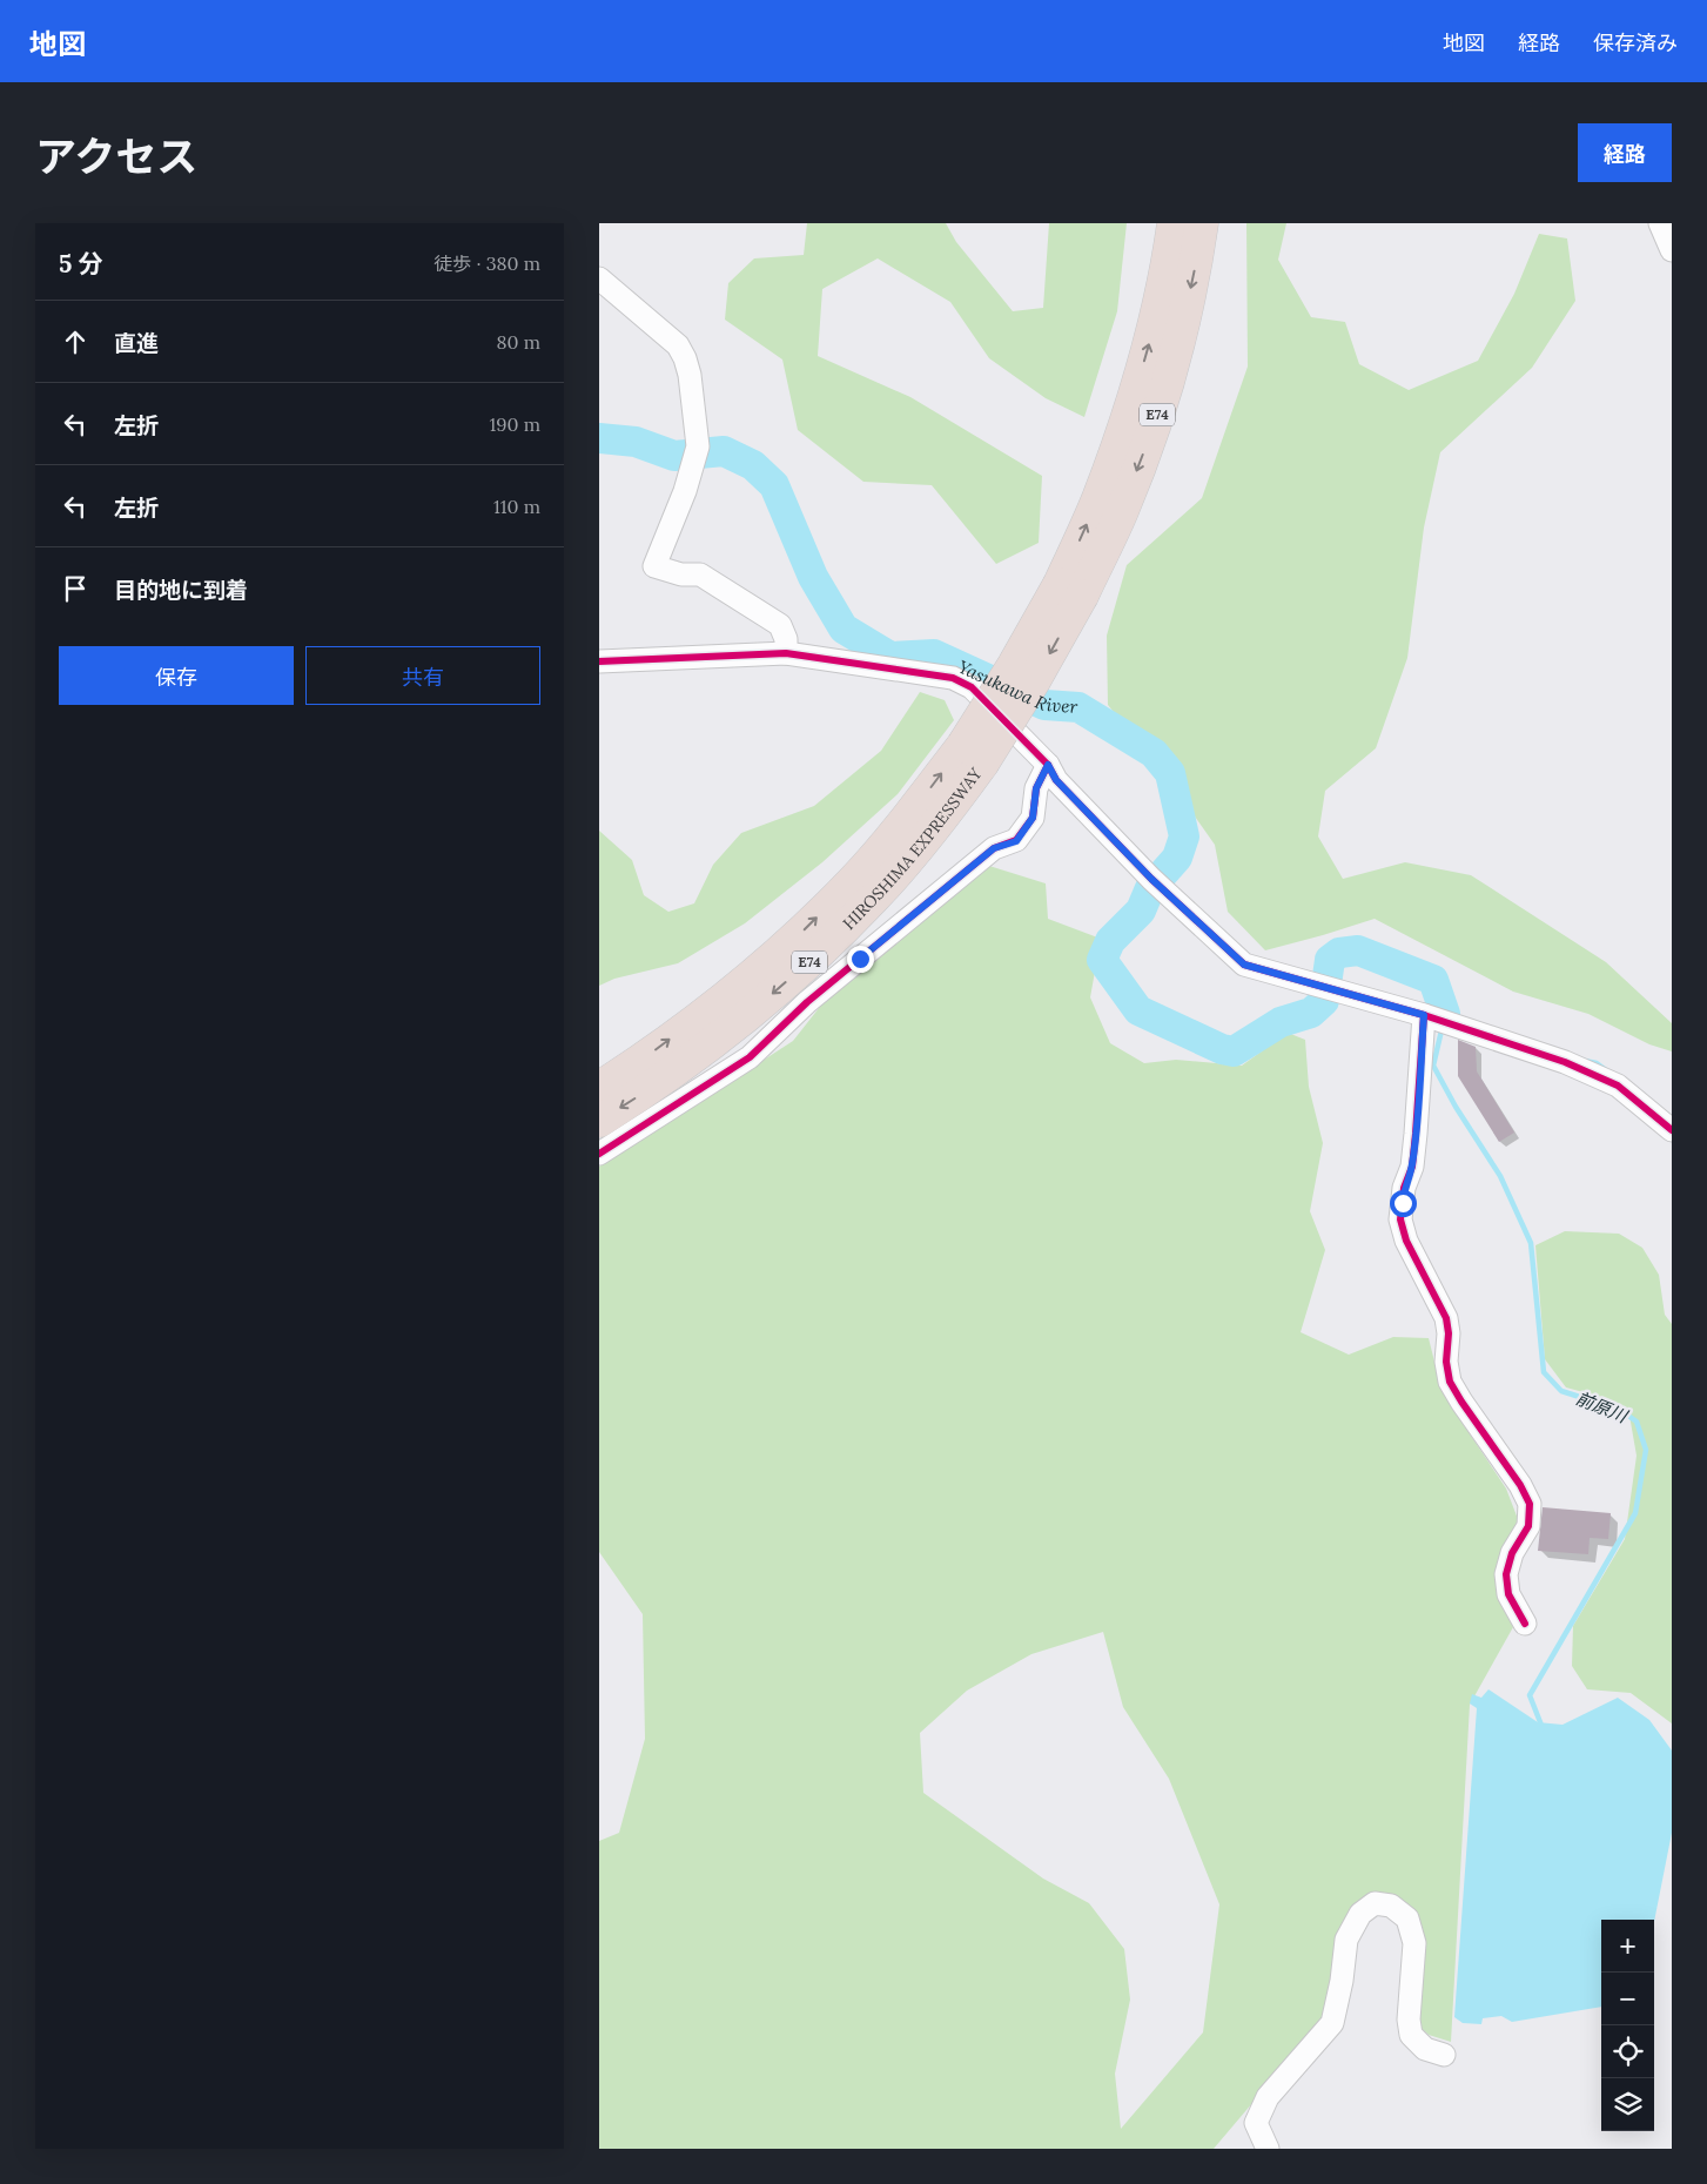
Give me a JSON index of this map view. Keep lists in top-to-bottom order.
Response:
{
  "streets": {
    "highway": ["E74", "HIROSHIMA EXPRESSWAY"]
  },
  "water": ["Yasukawa River", "前原川"],
  "page": {
    "header": "地図",
    "nav": ["地図", "経路", "保存済み"],
    "title": "アクセス",
    "buttons": [
      "経路",
      ["保存", "共有"]
    ],
    "heading": ["5 分", "徒歩 · 380 m"],
    "list": [
      ["直進", "80 m"],
      ["左折", "190 m"],
      ["左折", "110 m"],
      "目的地に到着"
    ],
    "map_buttons": ["+", "−"]
  }
}
